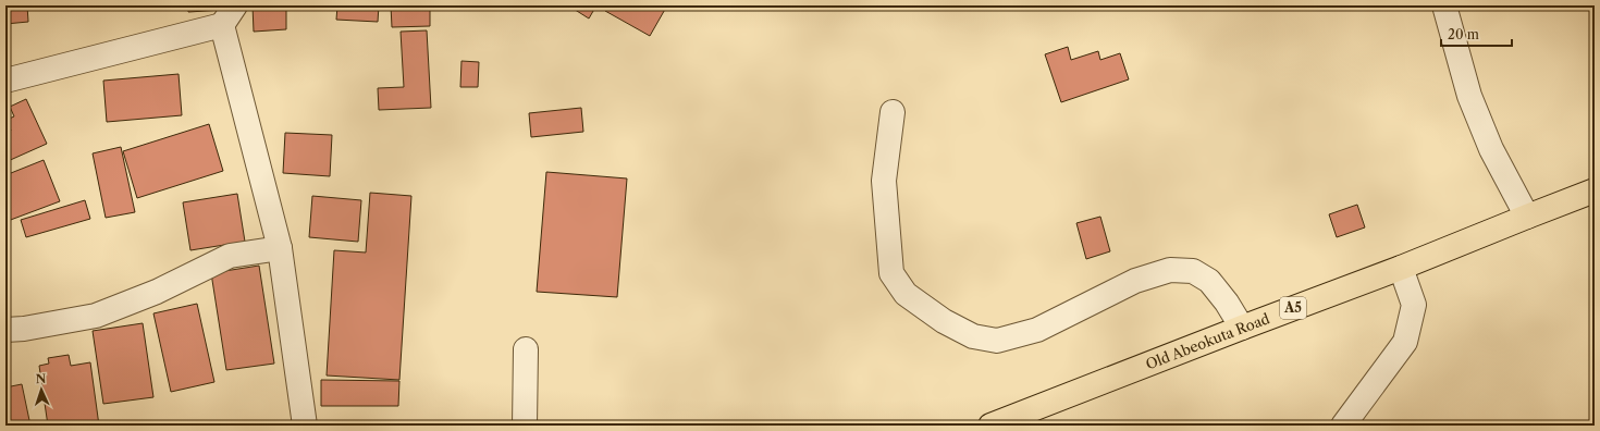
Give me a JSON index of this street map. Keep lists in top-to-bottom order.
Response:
{
  "streets": {
    "highway": ["A5", "Old Abeokuta Road"]
  },
  "scale_bar": "20 m",
  "north": "top"
}
